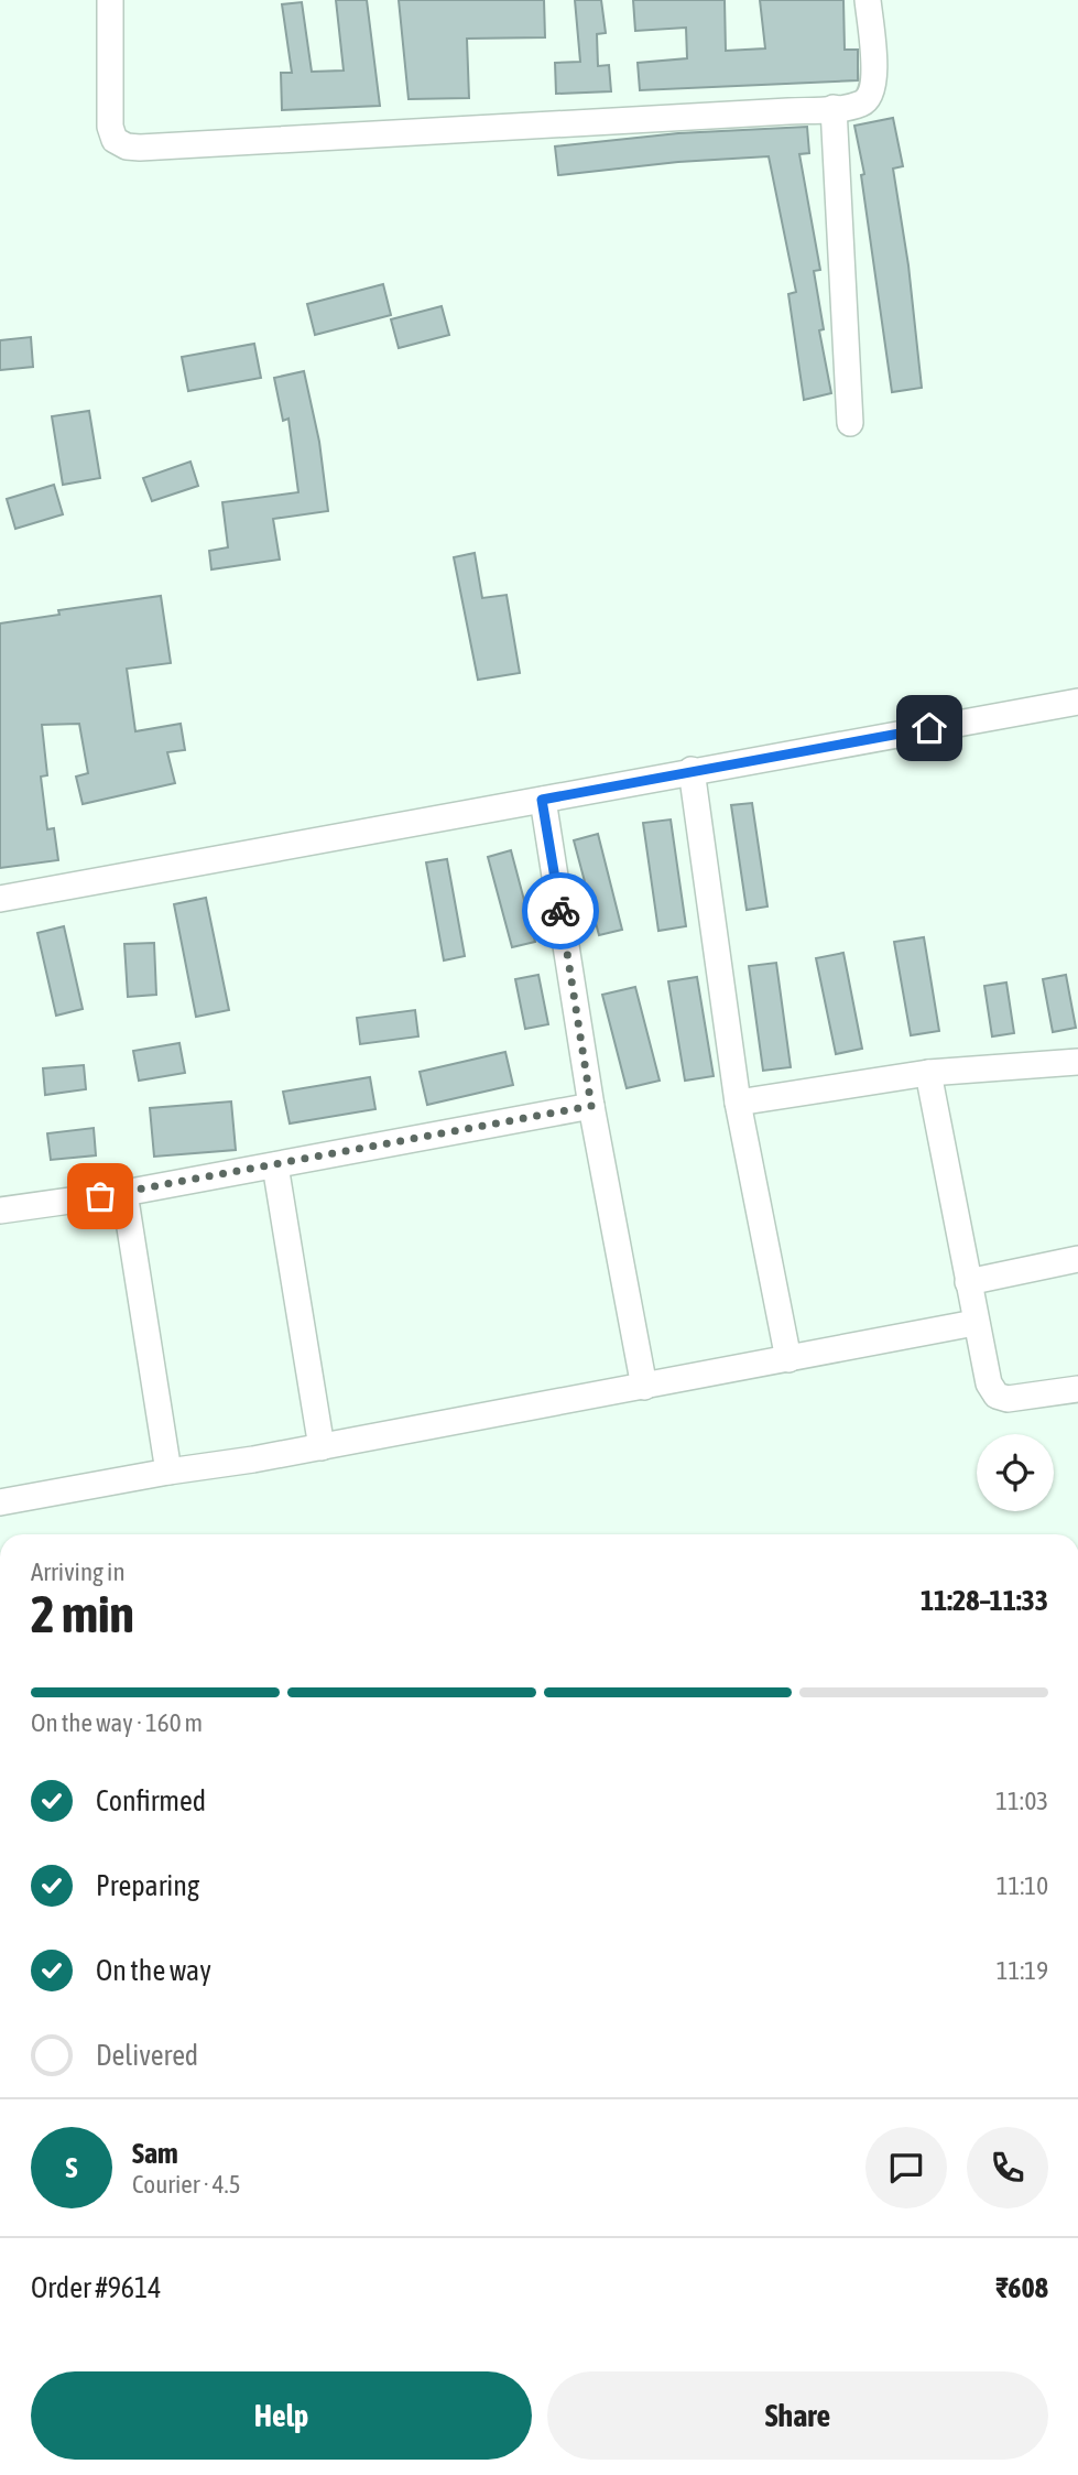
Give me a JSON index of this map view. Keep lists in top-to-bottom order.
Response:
{
  "page": {
    "heading": ["2 min", "Arriving in", "11:28–11:33"],
    "panel": [
      "Sam",
      "Courier · 4.5",
      "Order #9614",
      "₹608"
    ],
    "bar": "On the way · 160 m",
    "list": [
      ["Confirmed", "11:03"],
      ["Preparing", "11:10"],
      ["On the way", "11:19"],
      "Delivered"
    ],
    "round": "S",
    "buttons": ["Help", "Share"]
  }
}
